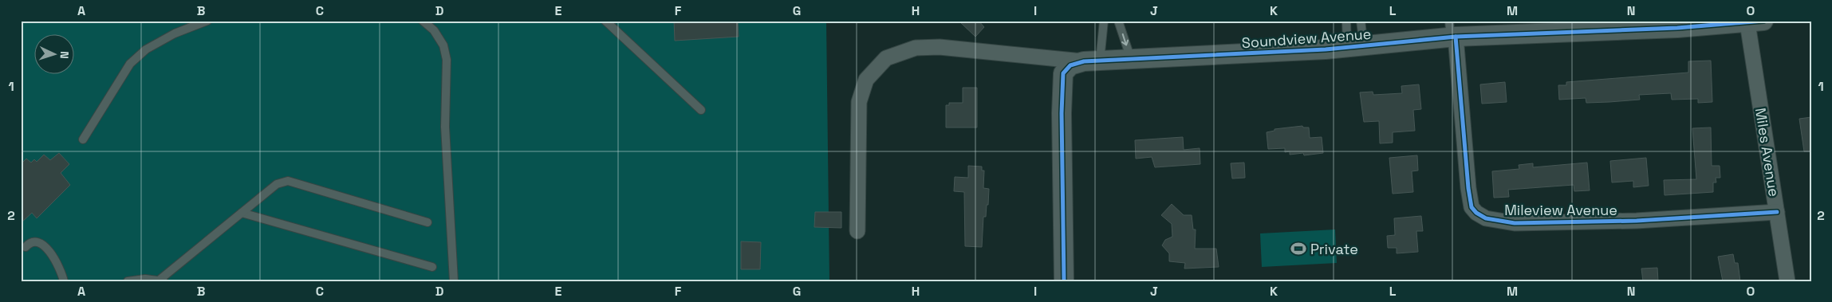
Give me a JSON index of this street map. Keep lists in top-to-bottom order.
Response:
{
  "streets": {
    "street": ["Soundview Avenue", "Miles Avenue", "Mileview Avenue"]
  },
  "crossings": [
    ["Soundview Avenue", "Miles Avenue"],
    ["Soundview Avenue", "Mileview Avenue"],
    ["Miles Avenue", "Mileview Avenue"]
  ],
  "places": {
    "sports": ["Private"]
  },
  "north": "right",
  "grid": {
    "columns": [
      "A",
      "B",
      "C",
      "D",
      "E",
      "F",
      "G",
      "H",
      "I",
      "J",
      "K",
      "L",
      "M",
      "N",
      "O"
    ],
    "rows": ["1", "2"]
  }
}
